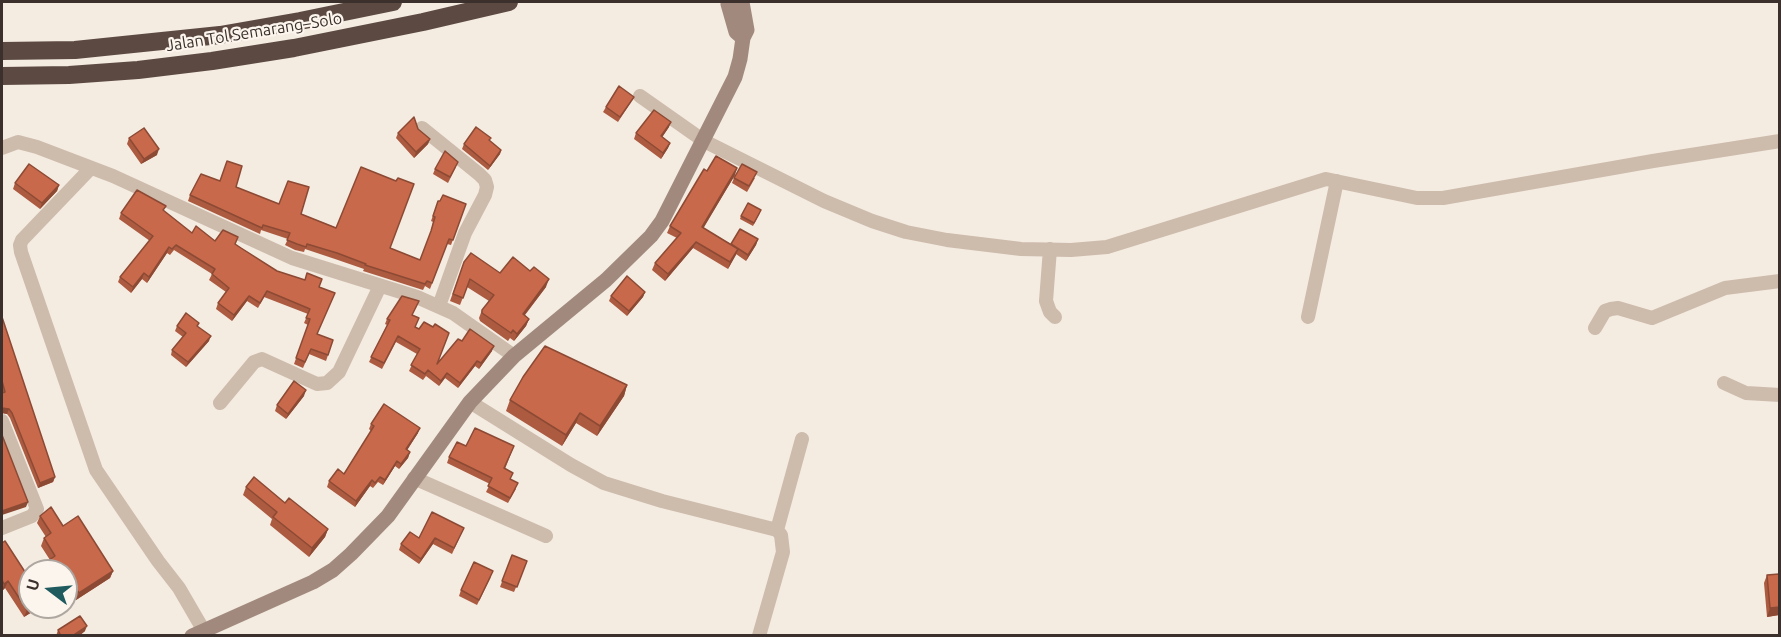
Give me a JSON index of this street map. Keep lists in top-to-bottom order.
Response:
{
  "streets": {
    "highway": ["Jalan Tol Semarang–Solo"]
  },
  "north": "left"
}
